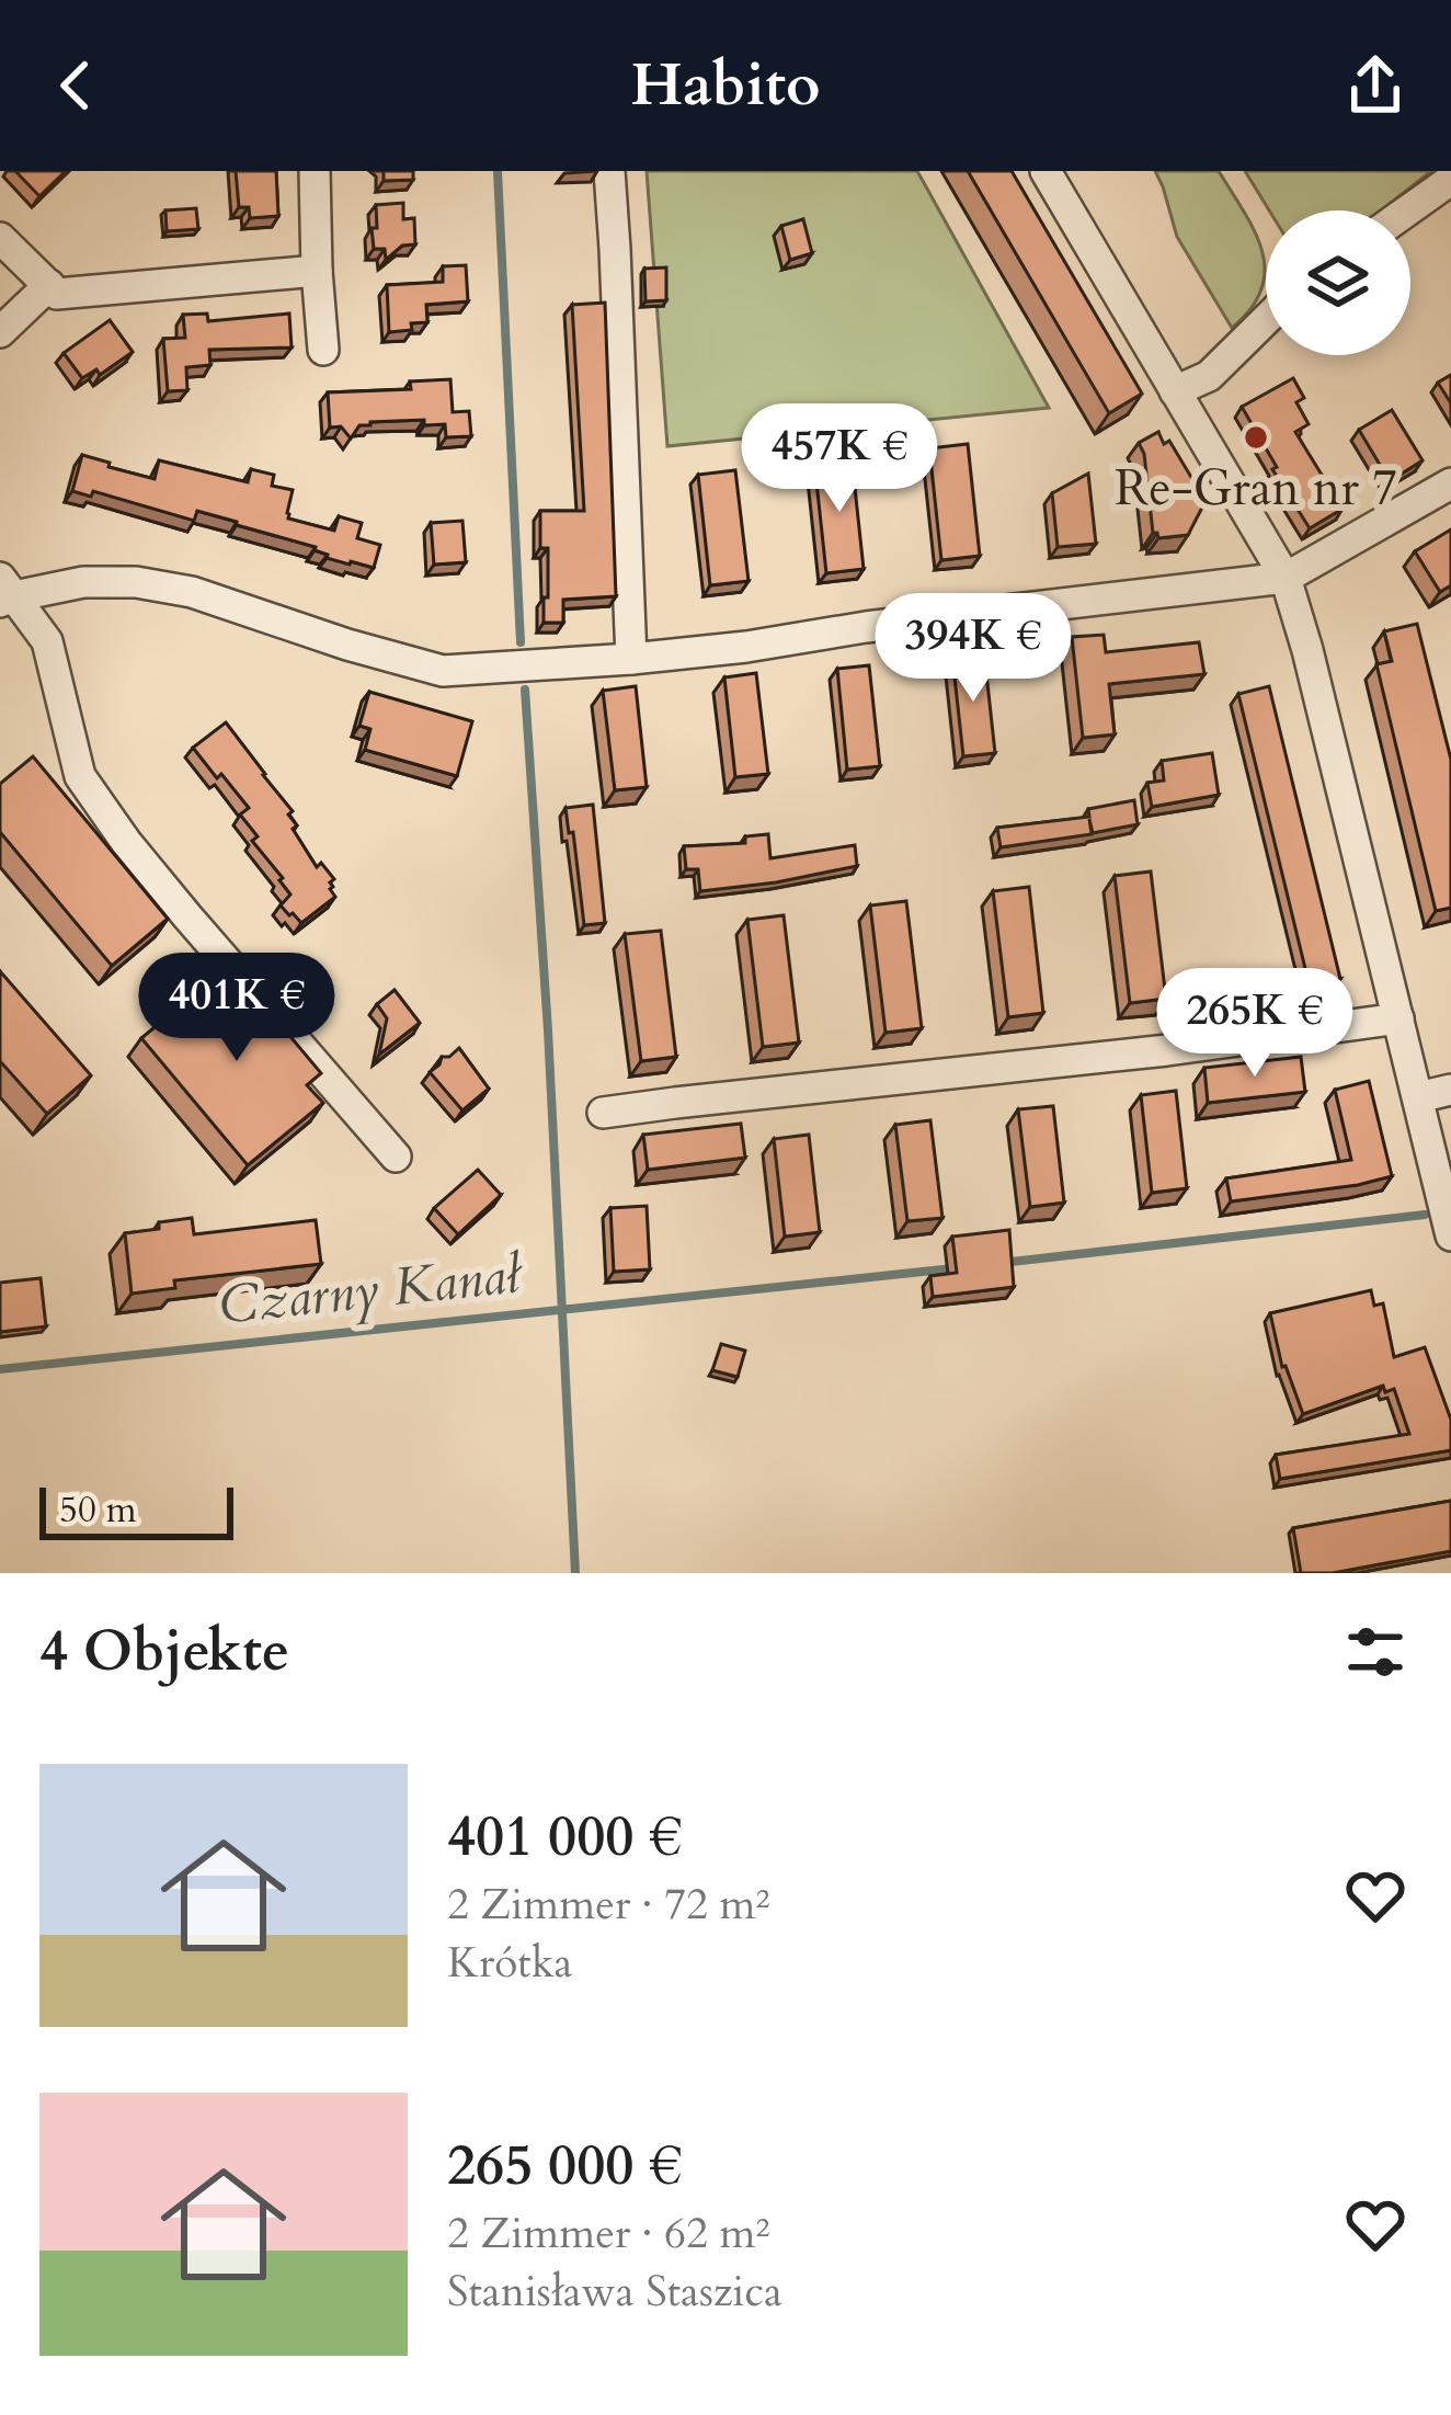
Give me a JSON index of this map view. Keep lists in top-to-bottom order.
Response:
{
  "water": ["Czarny Kanał"],
  "places": ["Re-Gran nr 7"],
  "scale_bar": "50 m",
  "page": {
    "header": "Habito",
    "price": [
      "457K €",
      "394K €",
      "401K €",
      "265K €"
    ],
    "scale": "50 m",
    "heading": "4 Objekte",
    "list": [
      {
        "name": "401 000 €",
        "note": "2 Zimmer · 72 m² · Krótka"
      },
      {
        "name": "265 000 €",
        "note": "2 Zimmer · 62 m² · Stanisława Staszica"
      }
    ]
  }
}
